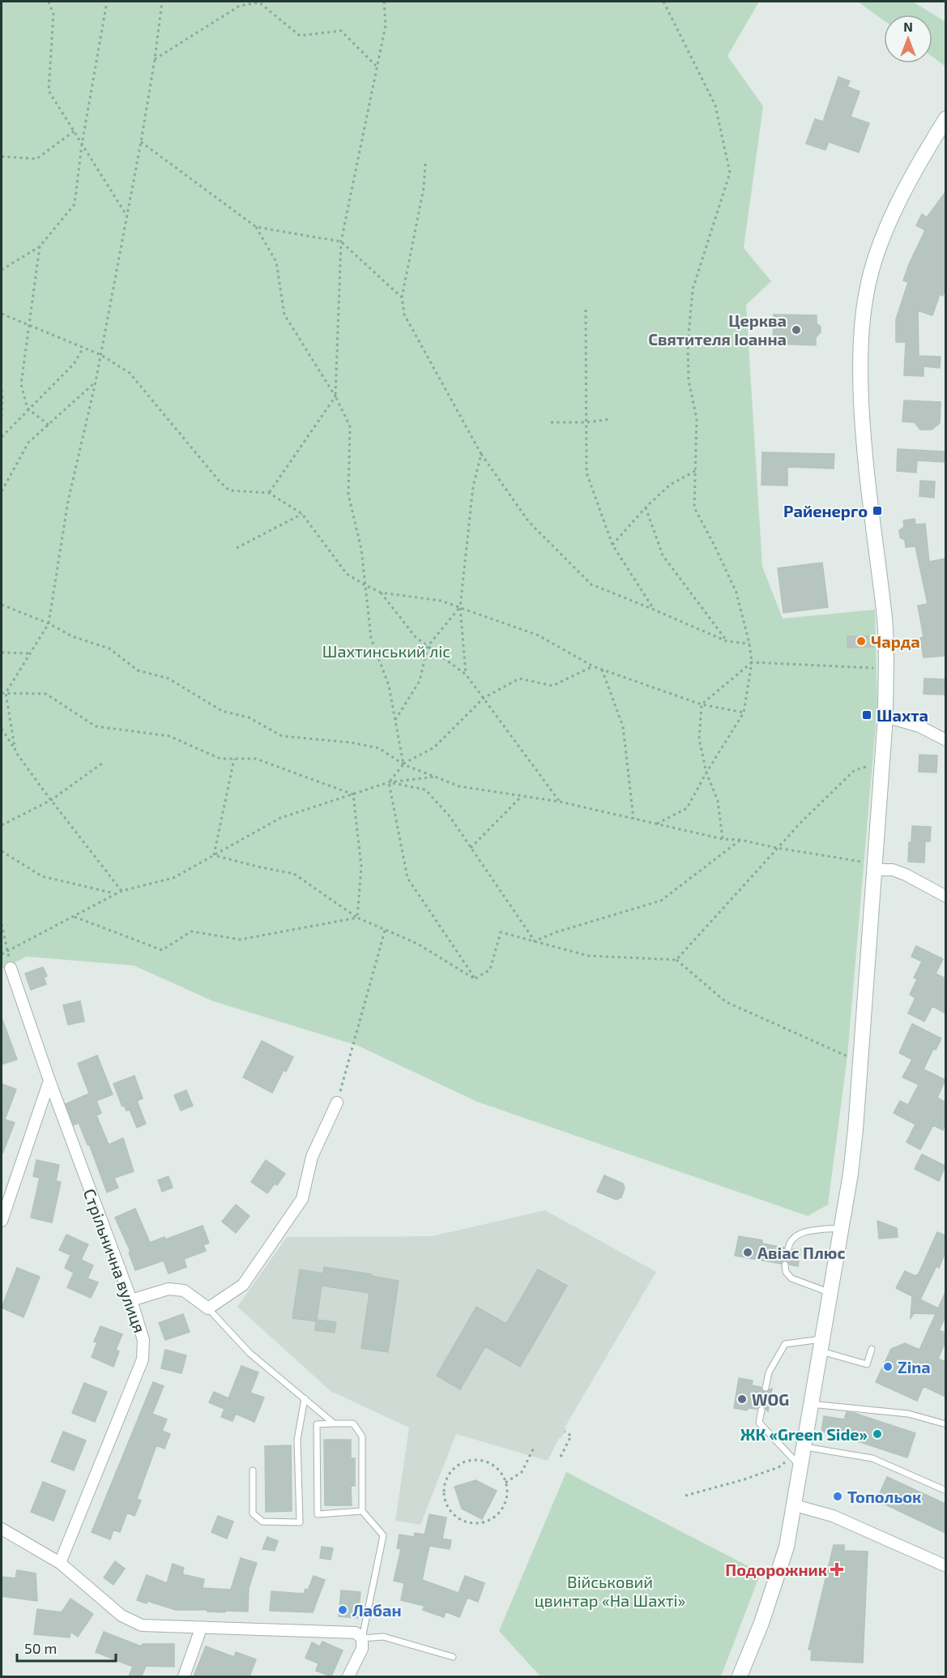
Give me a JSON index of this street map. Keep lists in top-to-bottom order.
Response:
{
  "streets": {
    "street": ["Стрільнична вулиця"]
  },
  "parks": ["Шахтинський ліс", "Військовий цвинтар «На Шахті»"],
  "places": {
    "other": [
      "Церква Святителя Іоанна",
      "Чарда",
      "Авіас Плюс",
      "Zina",
      "WOG",
      "ЖК «Green Side»",
      "Топольок",
      "Лабан"
    ],
    "transit": ["Райенерго", "Шахта"],
    "health": ["Подорожник"]
  },
  "scale_bar": "50 m",
  "north": "top"
}
